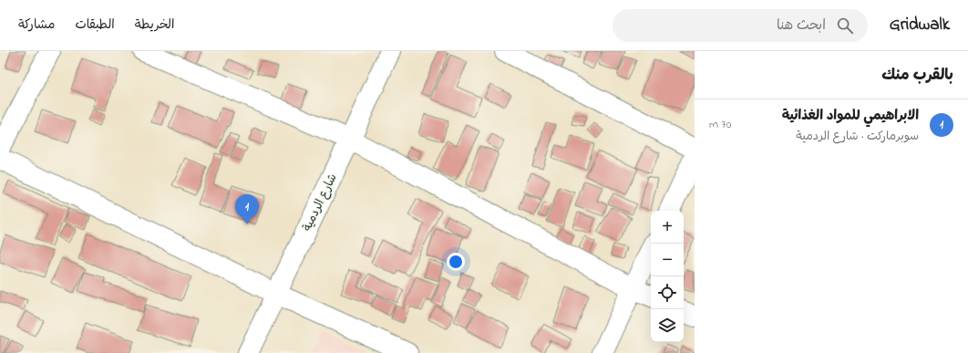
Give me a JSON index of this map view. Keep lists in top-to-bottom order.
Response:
{
  "streets": {
    "street": ["شارع الردمية"]
  },
  "page": {
    "header": "Gridwalk",
    "search": "ابحث هنا",
    "nav": ["الخريطة", "الطبقات", "مشاركة"],
    "heading": "بالقرب منك",
    "list": [
      {
        "mark": "1",
        "name": "الابراهيمي للمواد الغذائية",
        "note": "سوبرماركت · شارع الردمية",
        "value": "70 m"
      }
    ],
    "pins": "1",
    "map_buttons": ["+", "−"]
  }
}
